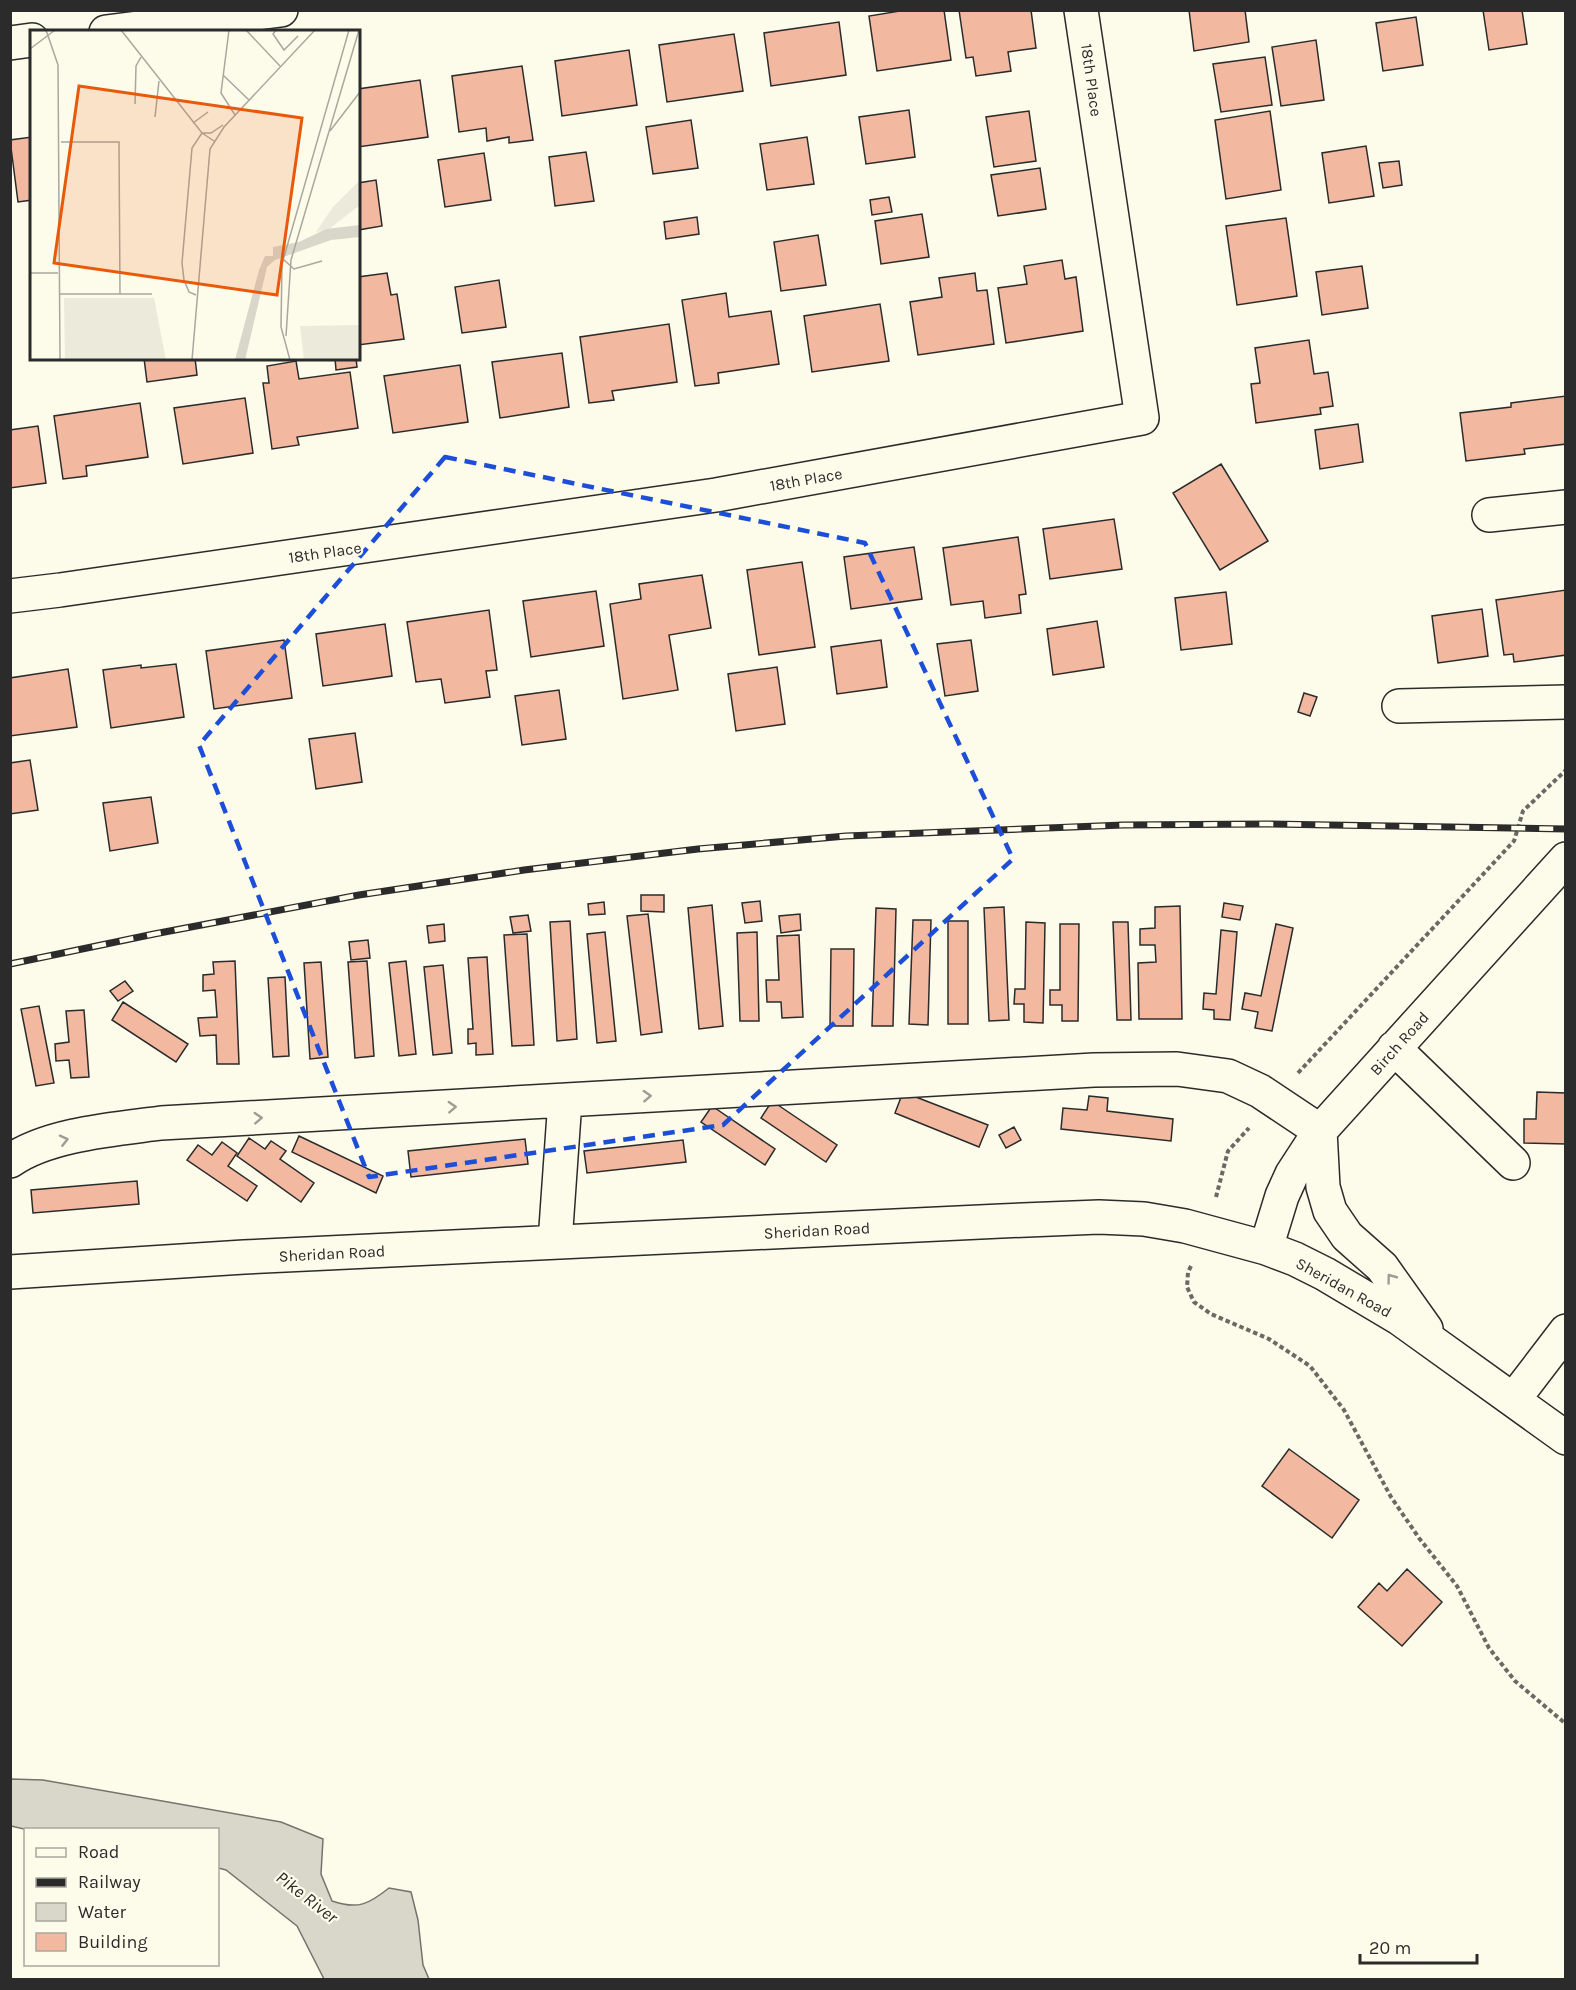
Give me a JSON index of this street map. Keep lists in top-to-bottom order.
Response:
{
  "streets": {
    "street": ["18th Place", "Birch Road", "Sheridan Road"]
  },
  "crossings": [
    ["Birch Road", "Sheridan Road"]
  ],
  "water": ["Pike River"],
  "legend": [
    "Road",
    "Railway",
    "Water",
    "Building"
  ],
  "scale_bar": "20 m"
}
